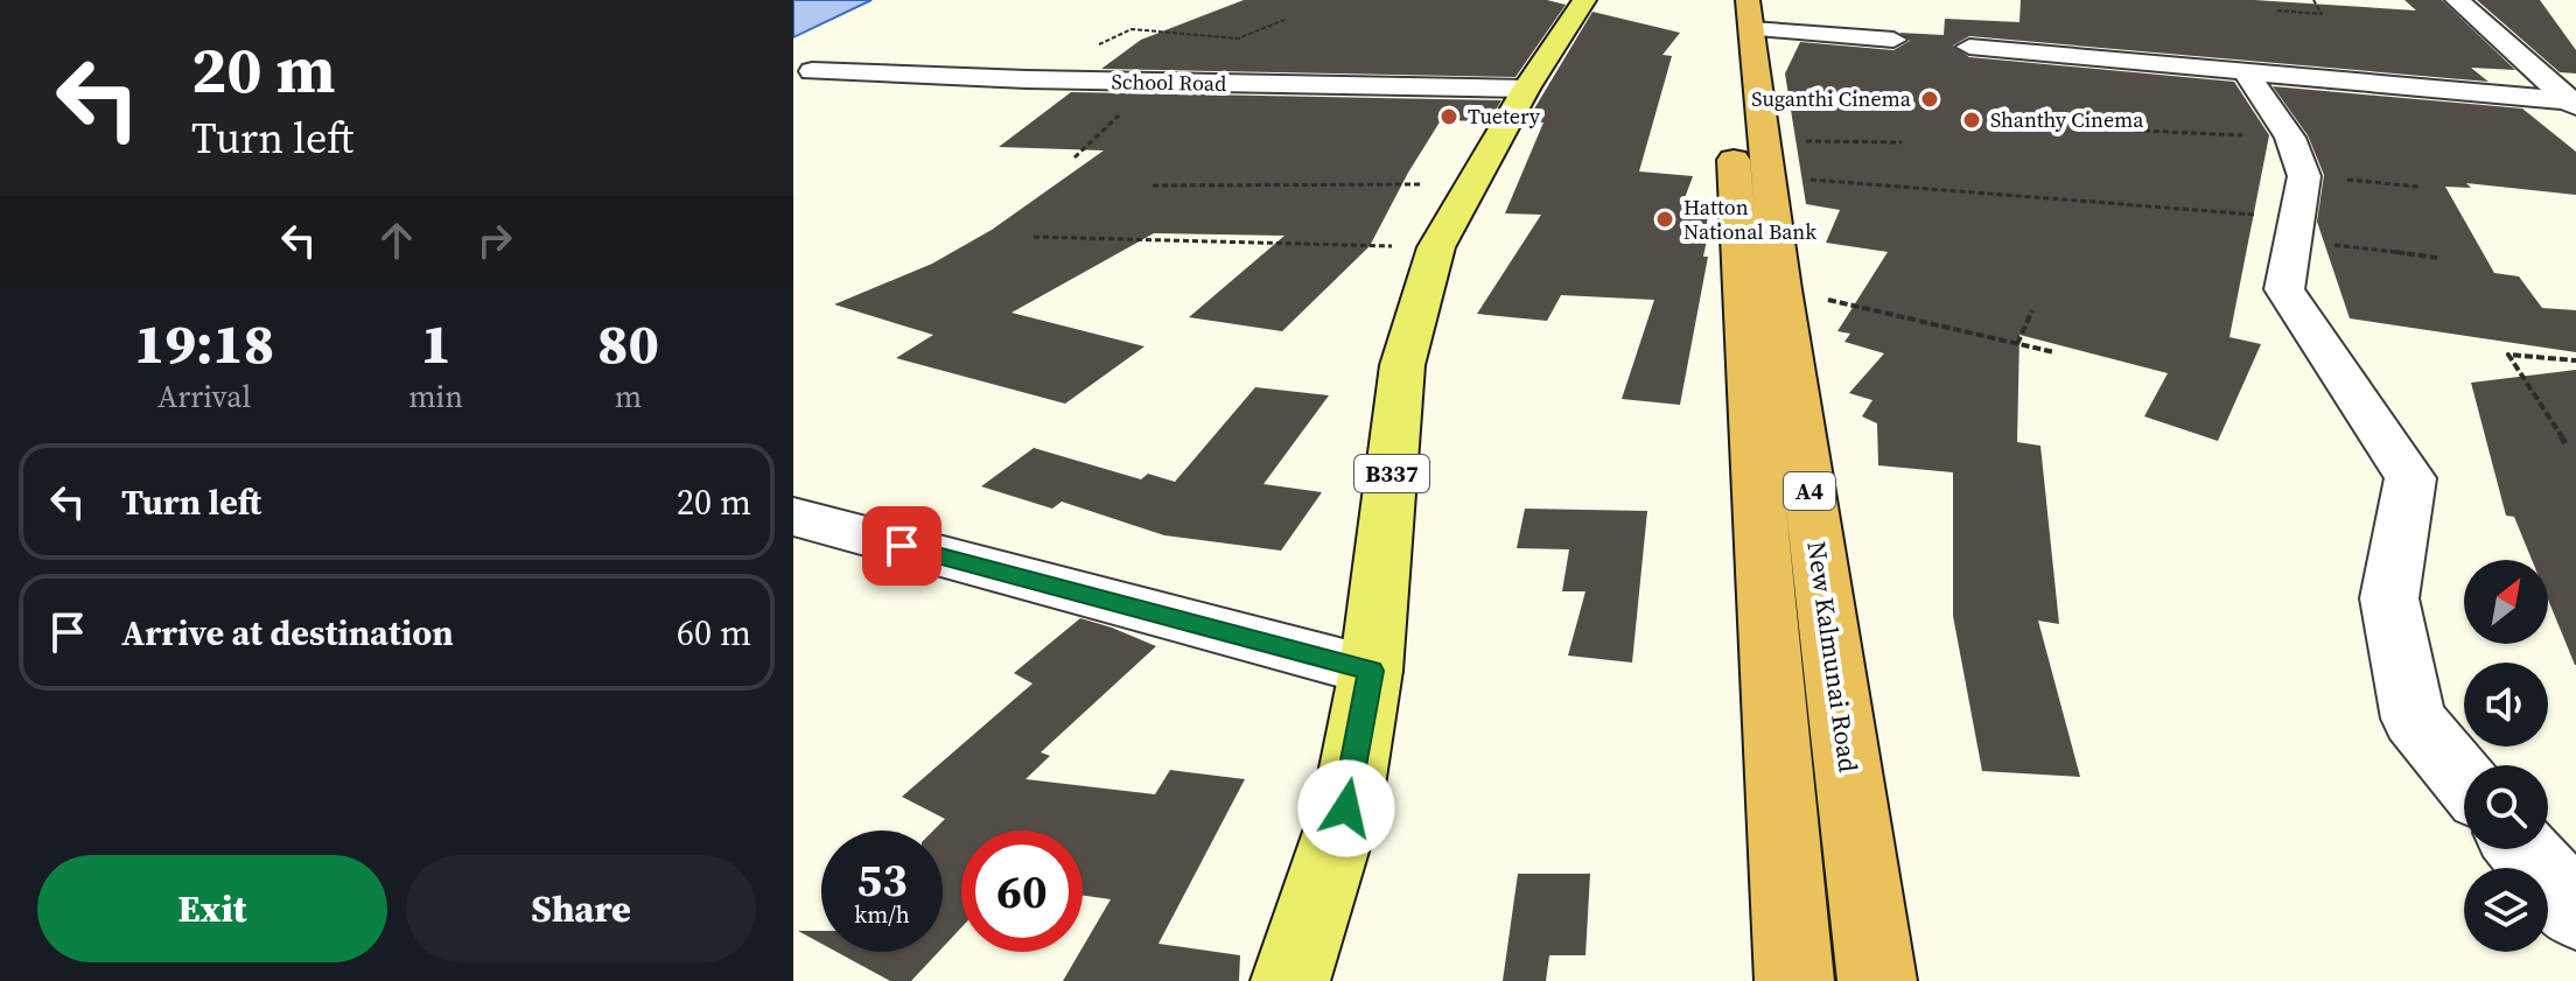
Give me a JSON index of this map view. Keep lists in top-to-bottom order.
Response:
{
  "streets": {
    "highway": ["A4", "New Kalmunai Road"],
    "main road": ["B337"],
    "street": ["School Road"]
  },
  "crossings": [
    ["School Road", "B337"],
    ["A4", "New Kalmunai Road"]
  ],
  "places": [
    "Suganthi Cinema",
    "Tuetery",
    "Shanthy Cinema",
    "Hatton National Bank"
  ],
  "north": "top right",
  "page": {
    "turn": ["20 m", "Turn left"],
    "eta": [
      "19:18",
      "Arrival",
      "1",
      "min",
      "80",
      "m"
    ],
    "list": [
      {
        "name": "Turn left",
        "value": "20 m"
      },
      {
        "name": "Arrive at destination",
        "value": "60 m"
      }
    ],
    "speed": "53 km/h",
    "limit": "60",
    "buttons": ["Exit", "Share"]
  }
}
